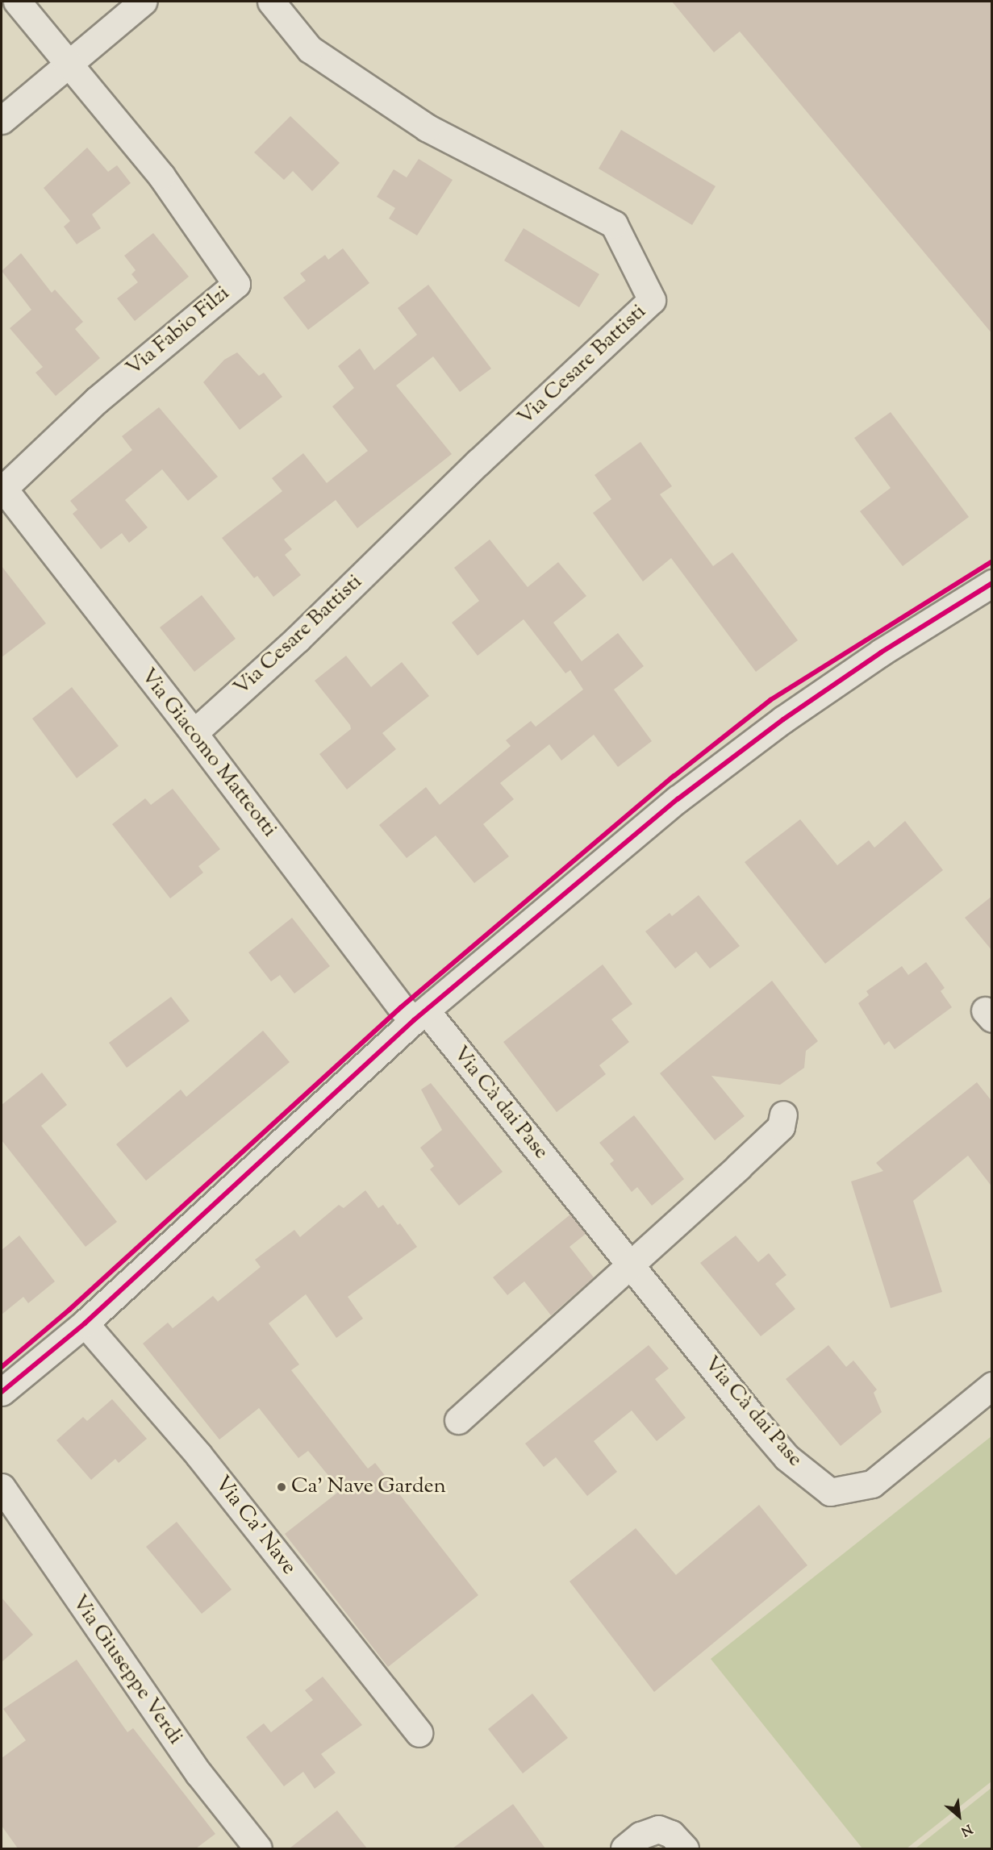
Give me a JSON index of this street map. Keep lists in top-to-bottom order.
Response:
{
  "streets": {
    "street": [
      "Via Fabio Filzi",
      "Via Cesare Battisti",
      "Via Giacomo Matteotti",
      "Via Cà dai Pase",
      "Via Ca' Nave",
      "Via Giuseppe Verdi"
    ]
  },
  "crossings": [
    ["Via Fabio Filzi", "Via Giacomo Matteotti"],
    ["Via Cesare Battisti", "Via Giacomo Matteotti"],
    ["Via Giacomo Matteotti", "Via Cà dai Pase"]
  ],
  "places": ["Ca' Nave Garden"],
  "north": "bottom right"
}
